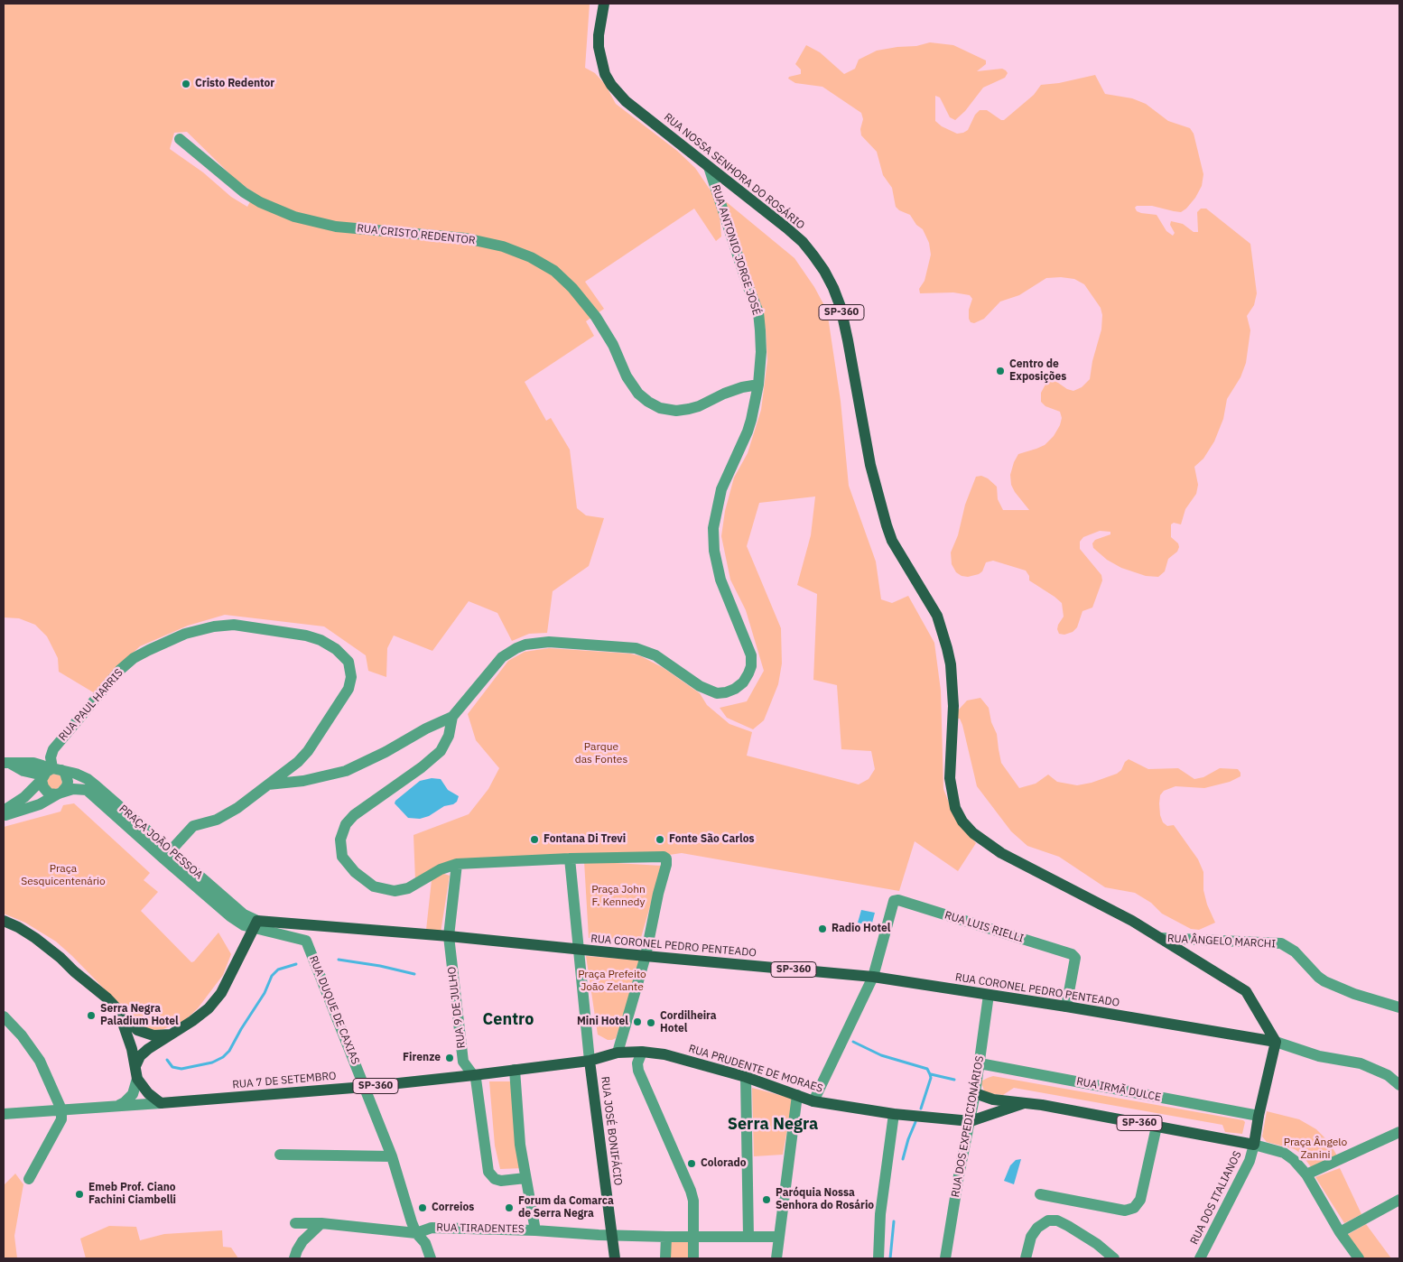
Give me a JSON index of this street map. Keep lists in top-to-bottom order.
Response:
{
  "streets": {
    "main road": [
      "RUA NOSSA SENHORA DO ROSÁRIO",
      "SP-360",
      "RUA CORONEL PEDRO PENTEADO",
      "RUA PRUDENTE DE MORAES",
      "RUA 7 DE SETEMBRO",
      "RUA JOSÉ BONIFÁCIO",
      "RUA DOS ITALIANOS"
    ],
    "street": [
      "RUA CRISTO REDENTOR",
      "RUA ANTONIO JORGE JOSÉ",
      "RUA PAUL HARRIS",
      "PRAÇA JOÃO PESSOA",
      "RUA LUIS RIELLI",
      "RUA ÂNGELO MARCHI",
      "RUA 9 DE JULHO",
      "RUA DUQUE DE CAXIAS",
      "RUA IRMÃ DULCE",
      "RUA DOS EXPEDICIONÁRIOS",
      "RUA TIRADENTES"
    ]
  },
  "crossings": [
    ["RUA NOSSA SENHORA DO ROSÁRIO", "RUA ANTONIO JORGE JOSÉ"],
    ["RUA NOSSA SENHORA DO ROSÁRIO", "RUA ÂNGELO MARCHI"],
    ["RUA NOSSA SENHORA DO ROSÁRIO", "RUA CORONEL PEDRO PENTEADO"],
    ["RUA NOSSA SENHORA DO ROSÁRIO", "RUA DOS ITALIANOS"],
    ["RUA CRISTO REDENTOR", "RUA ANTONIO JORGE JOSÉ"],
    ["RUA ANTONIO JORGE JOSÉ", "RUA CORONEL PEDRO PENTEADO"],
    ["RUA ANTONIO JORGE JOSÉ", "RUA 9 DE JULHO"],
    ["SP-360", "RUA PRUDENTE DE MORAES"],
    ["SP-360", "RUA 7 DE SETEMBRO"],
    ["SP-360", "RUA DOS EXPEDICIONÁRIOS"],
    ["SP-360", "RUA JOSÉ BONIFÁCIO"],
    ["SP-360", "RUA DOS ITALIANOS"],
    ["RUA PAUL HARRIS", "PRAÇA JOÃO PESSOA"],
    ["PRAÇA JOÃO PESSOA", "RUA CORONEL PEDRO PENTEADO"],
    ["RUA LUIS RIELLI", "RUA CORONEL PEDRO PENTEADO"],
    ["RUA CORONEL PEDRO PENTEADO", "RUA 9 DE JULHO"],
    ["RUA CORONEL PEDRO PENTEADO", "RUA DOS EXPEDICIONÁRIOS"],
    ["RUA CORONEL PEDRO PENTEADO", "RUA DOS ITALIANOS"],
    ["RUA 9 DE JULHO", "RUA 7 DE SETEMBRO"],
    ["RUA DUQUE DE CAXIAS", "RUA 7 DE SETEMBRO"],
    ["RUA DUQUE DE CAXIAS", "RUA TIRADENTES"],
    ["RUA PRUDENTE DE MORAES", "RUA DOS EXPEDICIONÁRIOS"],
    ["RUA 7 DE SETEMBRO", "RUA JOSÉ BONIFÁCIO"],
    ["RUA IRMÃ DULCE", "RUA DOS EXPEDICIONÁRIOS"],
    ["RUA IRMÃ DULCE", "RUA DOS ITALIANOS"],
    ["RUA JOSÉ BONIFÁCIO", "RUA TIRADENTES"]
  ],
  "districts": ["Centro", "Serra Negra"],
  "parks": [
    "Parque das Fontes",
    "Praça Sesquicentenário",
    "Praça John F. Kennedy",
    "Praça Prefeito João Zelante",
    "Praça Ângelo Zanini"
  ],
  "places": [
    "Cristo Redentor",
    "Centro de Exposições",
    "Fontana Di Trevi",
    "Fonte São Carlos",
    "Radio Hotel",
    "Serra Negra Paladium Hotel",
    "Mini Hotel",
    "Cordilheira Hotel",
    "Firenze",
    "Colorado",
    "Emeb Prof. Ciano Fachini Ciambelli",
    "Paróquia Nossa Senhora do Rosário",
    "Correios",
    "Forum da Comarca de Serra Negra"
  ]
}
